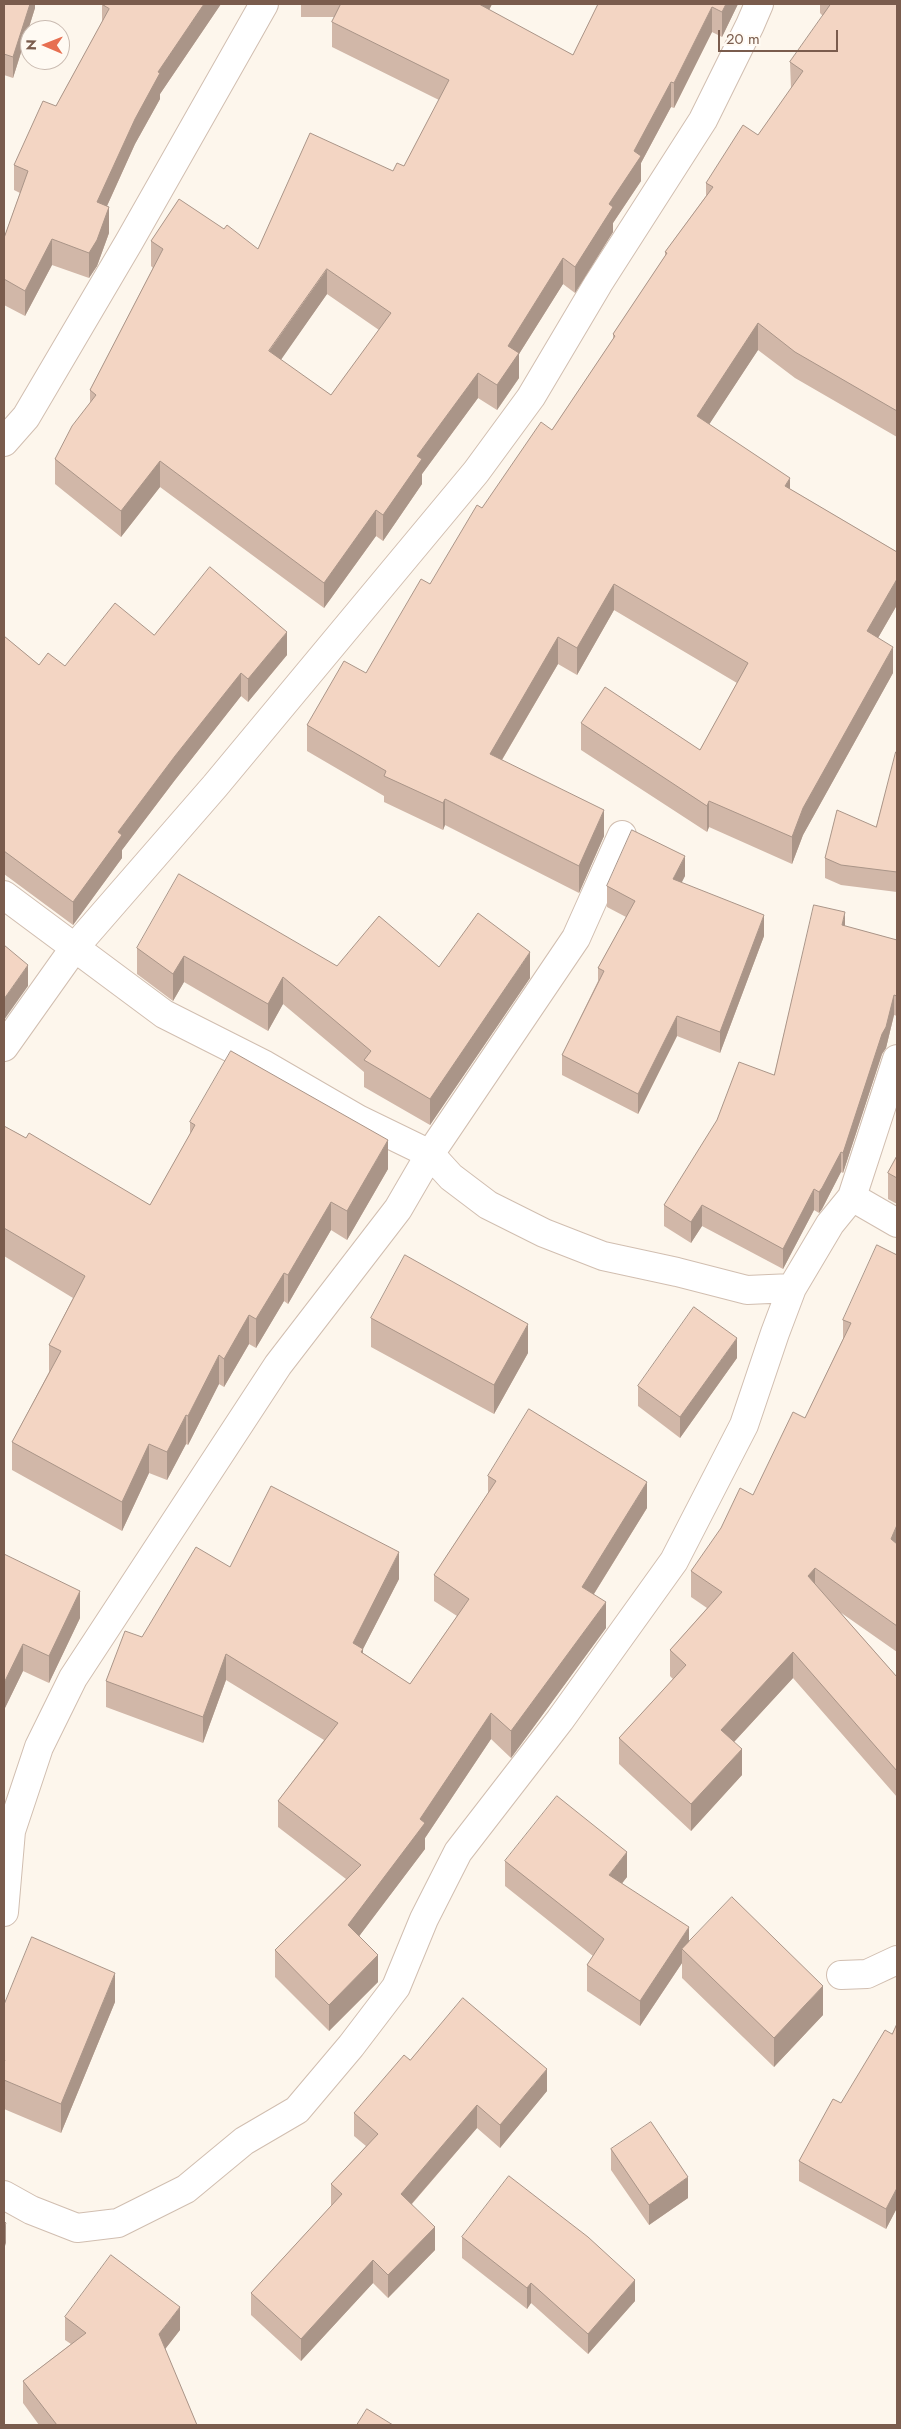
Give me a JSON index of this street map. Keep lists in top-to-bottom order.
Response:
{
  "scale_bar": "20 m",
  "north": "left"
}
